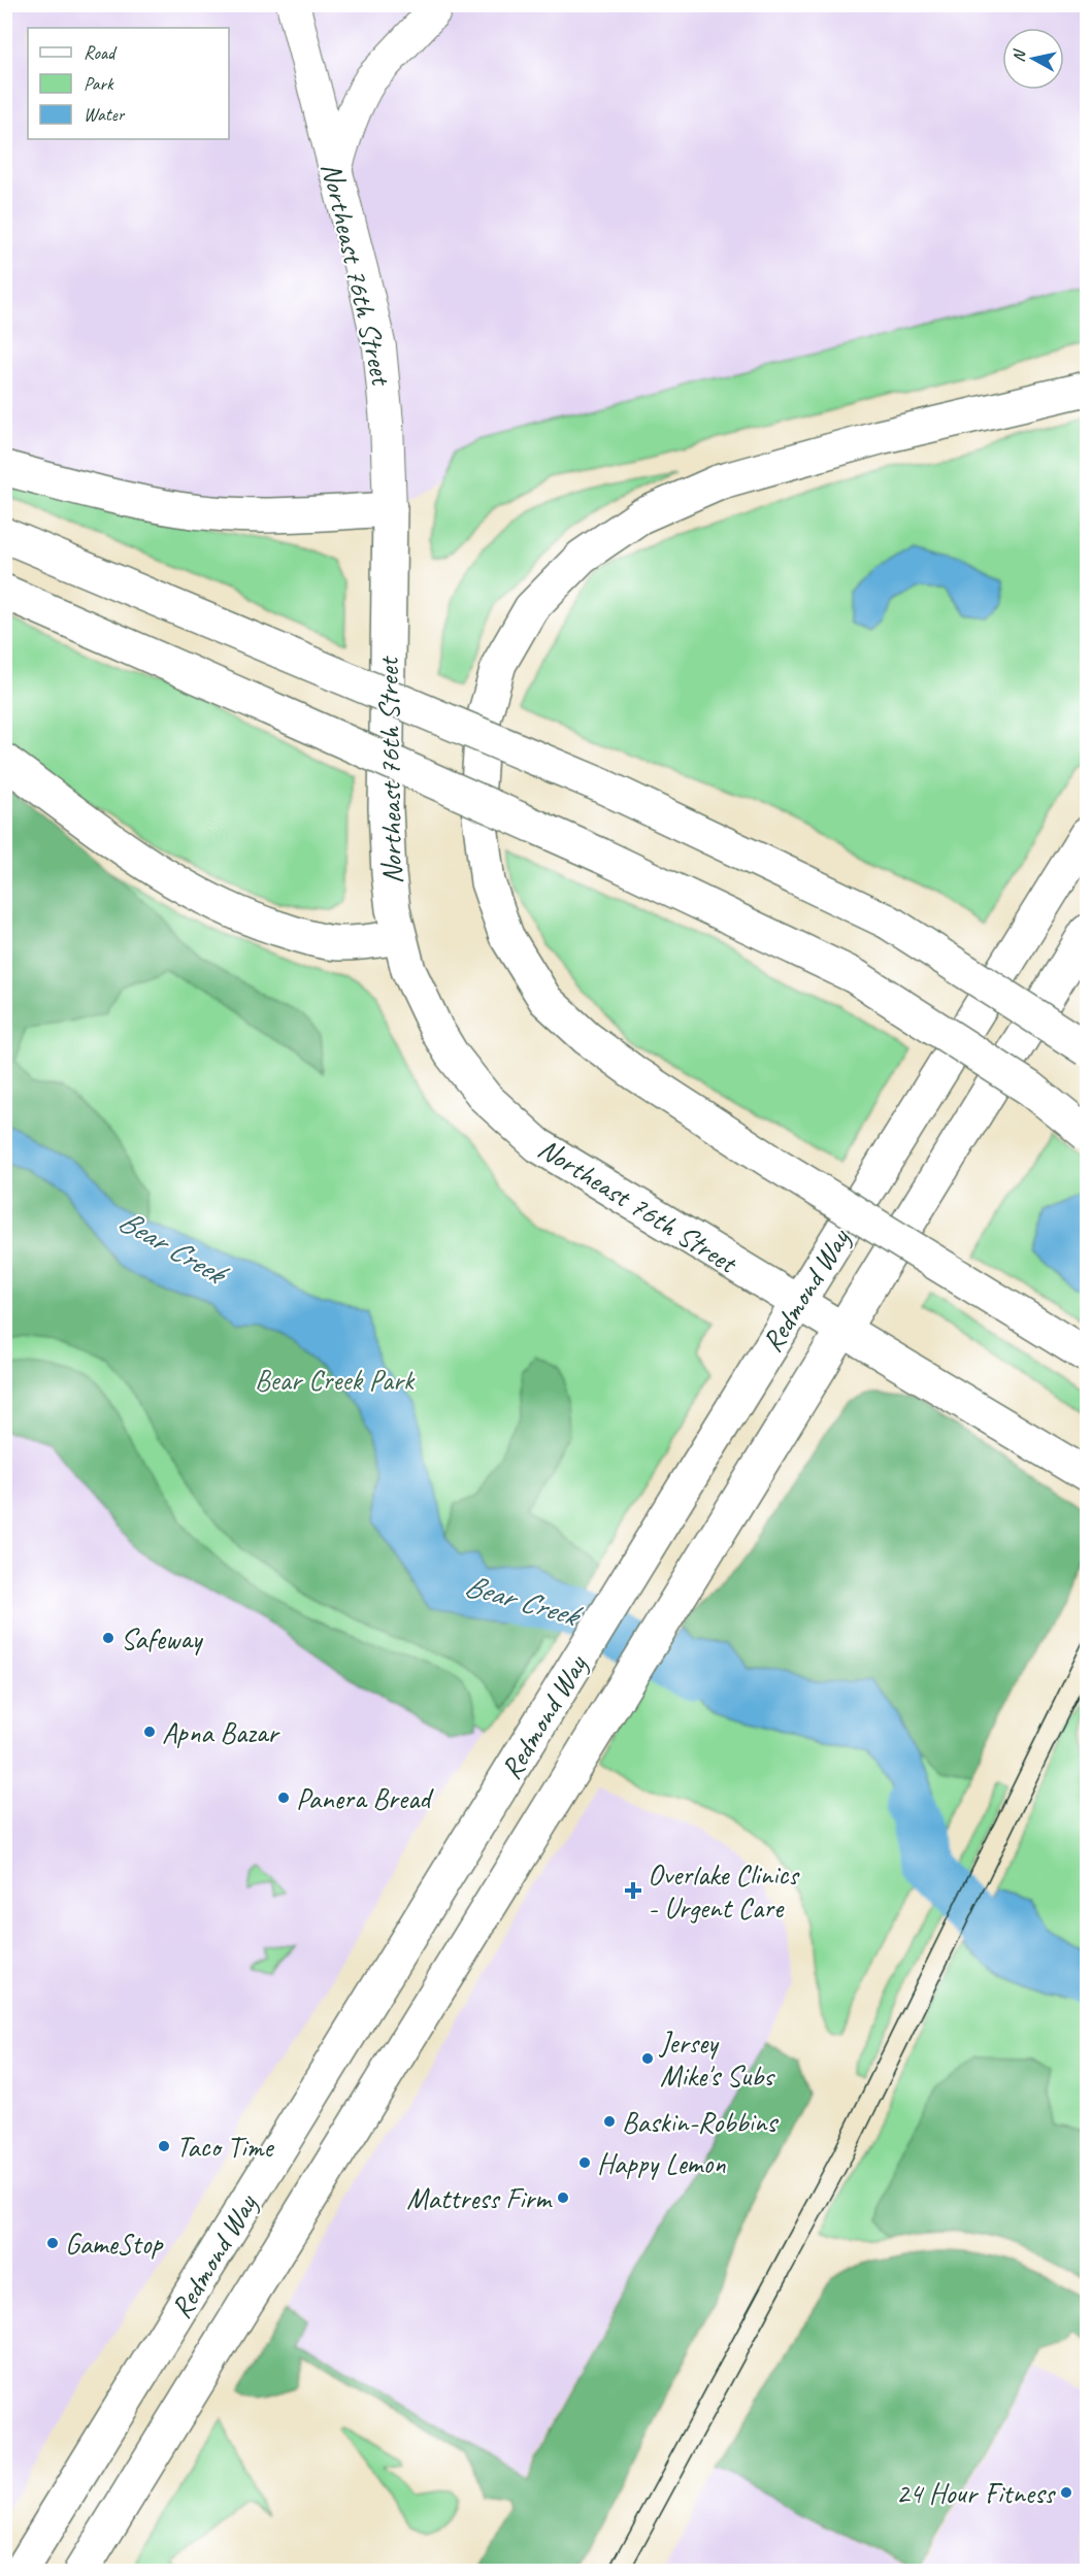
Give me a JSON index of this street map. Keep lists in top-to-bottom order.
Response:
{
  "streets": {
    "main road": ["Northeast 76th Street", "Redmond Way"]
  },
  "crossings": [
    ["Northeast 76th Street", "Redmond Way"]
  ],
  "water": ["Bear Creek"],
  "parks": ["Bear Creek Park"],
  "places": {
    "other": [
      "Safeway",
      "Apna Bazar",
      "Panera Bread",
      "Jersey Mike's Subs",
      "Baskin-Robbins",
      "Taco Time",
      "Happy Lemon",
      "Mattress Firm",
      "GameStop",
      "24 Hour Fitness"
    ],
    "health": ["Overlake Clinics - Urgent Care"]
  },
  "legend": ["Road", "Park", "Water"],
  "north": "left"
}
